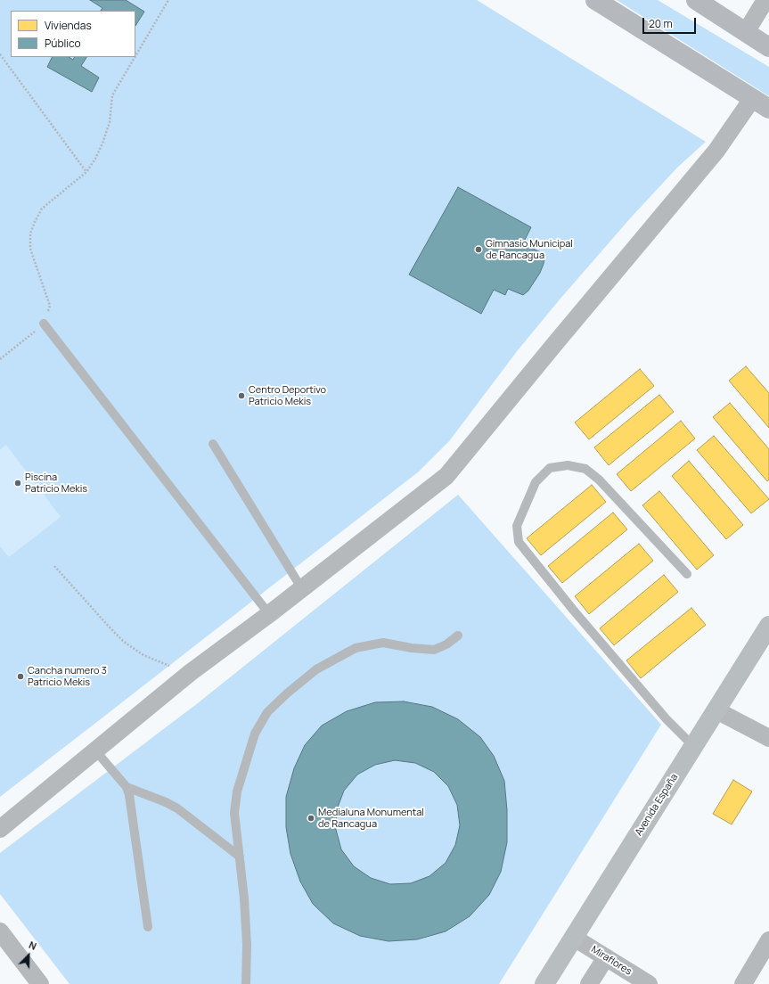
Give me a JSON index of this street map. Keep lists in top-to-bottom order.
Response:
{
  "streets": {
    "main road": ["Avenida España"],
    "street": ["Miraflores"]
  },
  "crossings": [
    ["Avenida España", "Miraflores"]
  ],
  "places": [
    "Gimnasio Municipal de Rancagua",
    "Centro Deportivo Patricio Mekis",
    "Piscina Patricio Mekis",
    "Cancha numero 3 Patricio Mekis",
    "Medialuna Monumental de Rancagua"
  ],
  "legend": ["Viviendas", "Público"],
  "scale_bar": "20 m",
  "north": "top right"
}
